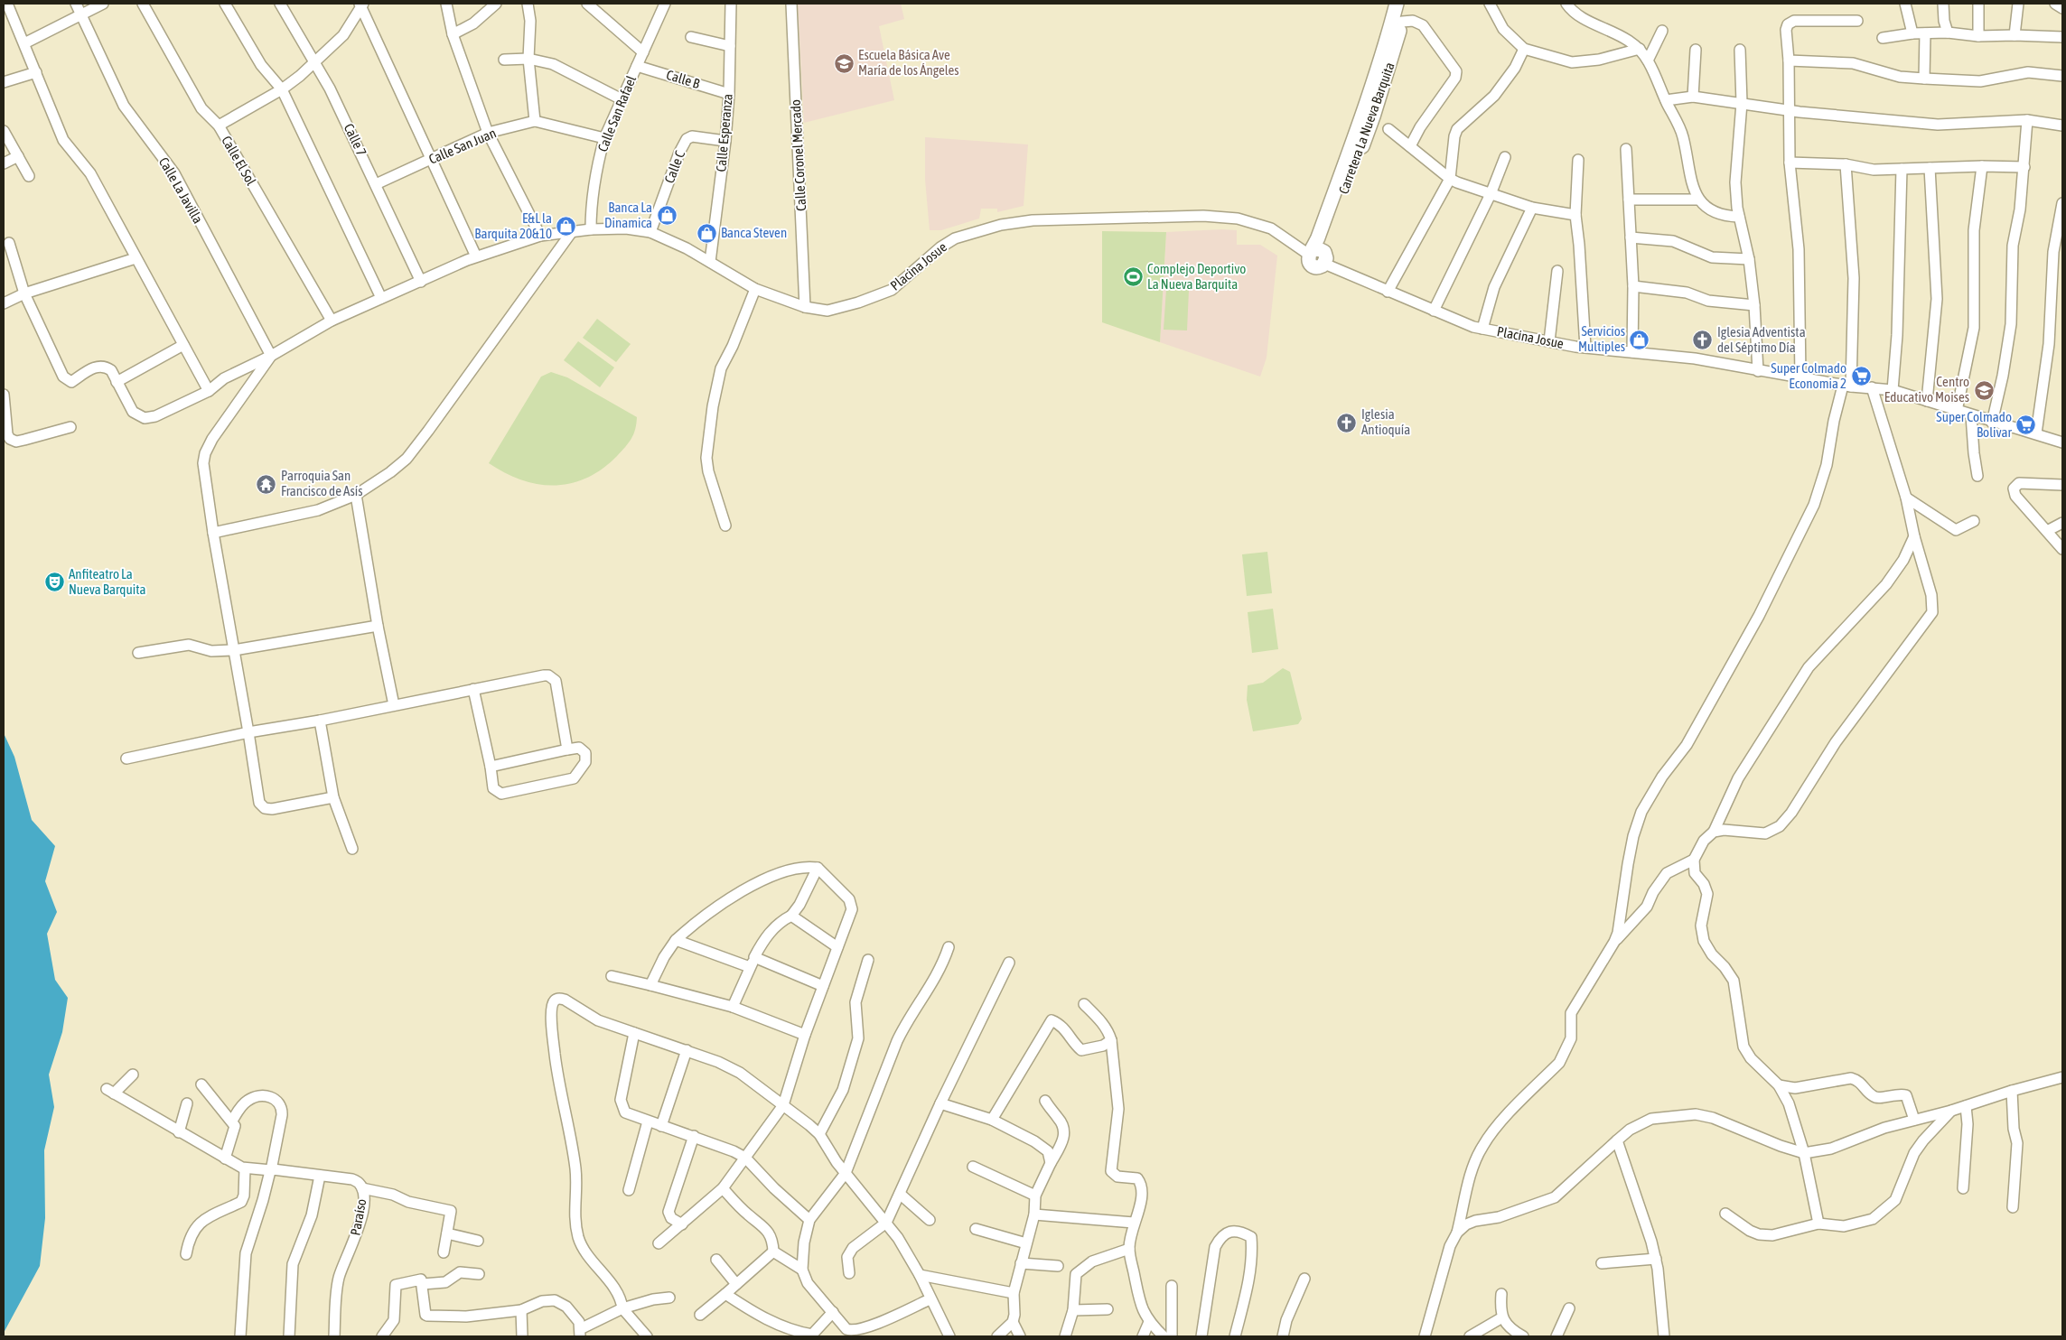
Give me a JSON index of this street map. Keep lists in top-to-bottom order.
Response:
{
  "streets": {
    "street": [
      "Calle B",
      "Calle San Rafael",
      "Carretera La Nueva Barquita",
      "Calle Esperanza",
      "Calle 7",
      "Calle San Juan",
      "Calle Coronel Mercado",
      "Calle El Sol",
      "Calle C",
      "Calle La Javilla",
      "Placina Josue",
      "Paraíso"
    ]
  },
  "crossings": [
    ["Calle B", "Calle San Rafael"],
    ["Calle B", "Calle Esperanza"],
    ["Calle San Rafael", "Calle San Juan"],
    ["Calle San Rafael", "Placina Josue"],
    ["Carretera La Nueva Barquita", "Placina Josue"],
    ["Calle Esperanza", "Calle C"],
    ["Calle Esperanza", "Placina Josue"],
    ["Calle 7", "Calle San Juan"],
    ["Calle 7", "Placina Josue"],
    ["Calle Coronel Mercado", "Placina Josue"],
    ["Calle El Sol", "Placina Josue"],
    ["Calle C", "Placina Josue"],
    ["Calle La Javilla", "Placina Josue"]
  ],
  "places": {
    "school or university": ["Escuela Básica Ave María de los Ángeles", "Centro Educativo Moises"],
    "shop": [
      "Banca La Dinamica",
      "E&L la Barquita 20&10",
      "Banca Steven",
      "Servicios Multiples"
    ],
    "sports": ["Complejo Deportivo La Nueva Barquita"],
    "church": ["Iglesia Adventista del Séptimo Día", "Iglesia Antioquía"],
    "supermarket": ["Super Colmado Economia 2", "Super Colmado Bolivar"],
    "temple": ["Parroquia San Francisco de Asís"],
    "theatre": ["Anfiteatro La Nueva Barquita"]
  }
}
